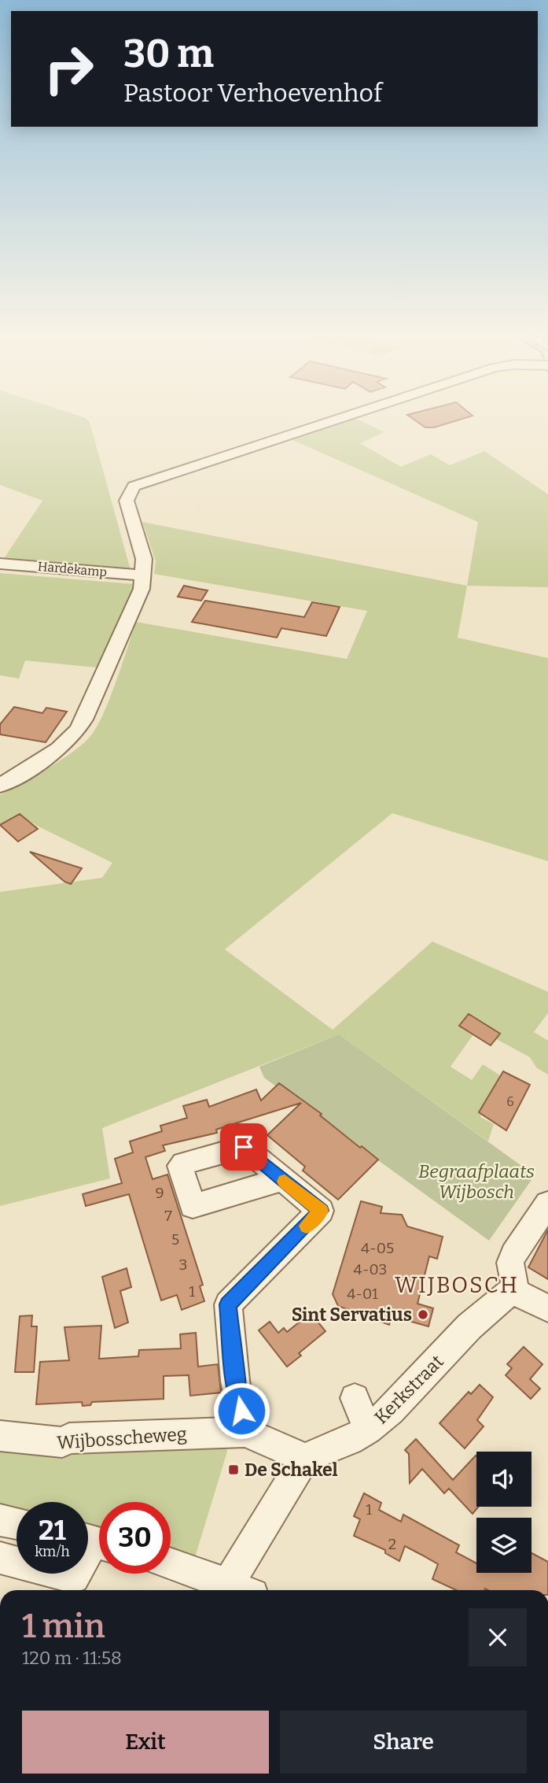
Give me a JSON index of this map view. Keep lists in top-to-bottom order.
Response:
{
  "streets": {
    "street": ["Hardekamp", "Kerkstraat", "Wijbosscheweg"]
  },
  "crossings": [
    ["Kerkstraat", "Wijbosscheweg"]
  ],
  "districts": ["WIJBOSCH"],
  "parks": ["Begraafplaats Wijbosch"],
  "places": {
    "other": ["Sint Servatius"],
    "transit": ["De Schakel"]
  },
  "house_numbers": [
    "6",
    "9",
    "7",
    "5",
    "4-05",
    "3",
    "4-03",
    "1",
    "4-01",
    "1",
    "2"
  ],
  "page": {
    "turn": ["30 m", "Pastoor Verhoevenhof"],
    "speed": "21 km/h",
    "limit": "30",
    "heading": ["1 min", "120 m · 11:58"],
    "buttons": ["Exit", "Share"]
  }
}
